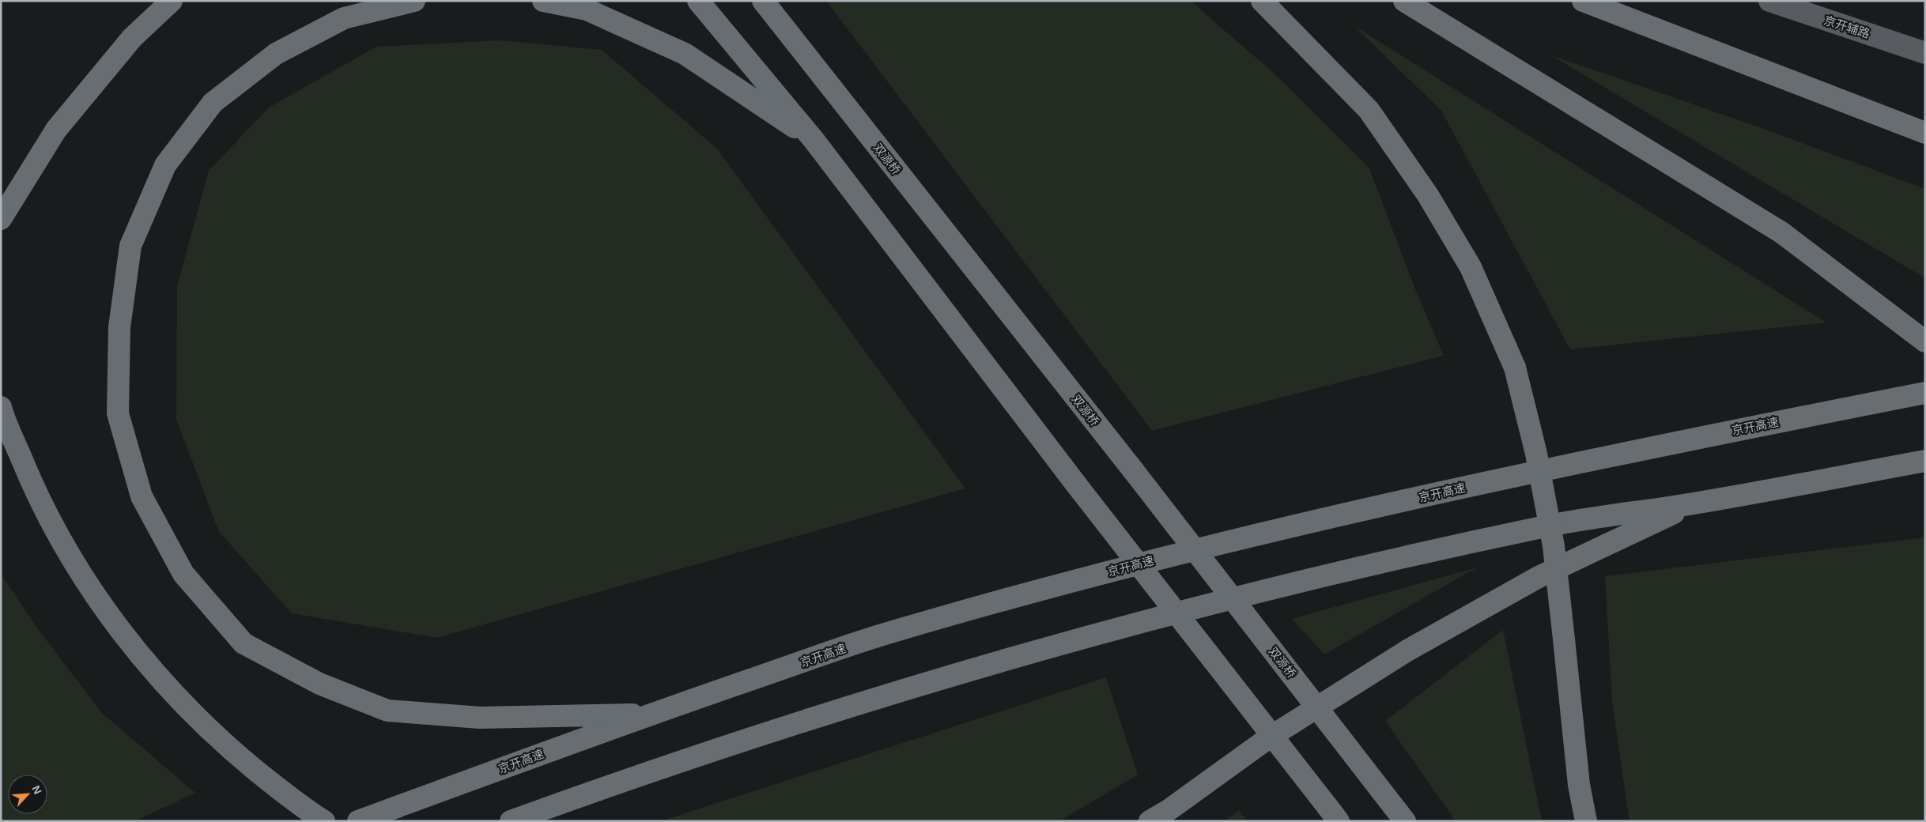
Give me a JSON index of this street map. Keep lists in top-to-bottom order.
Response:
{
  "streets": {
    "highway": ["双源桥", "京开高速"],
    "main road": ["京开辅路"]
  },
  "north": "top right"
}
